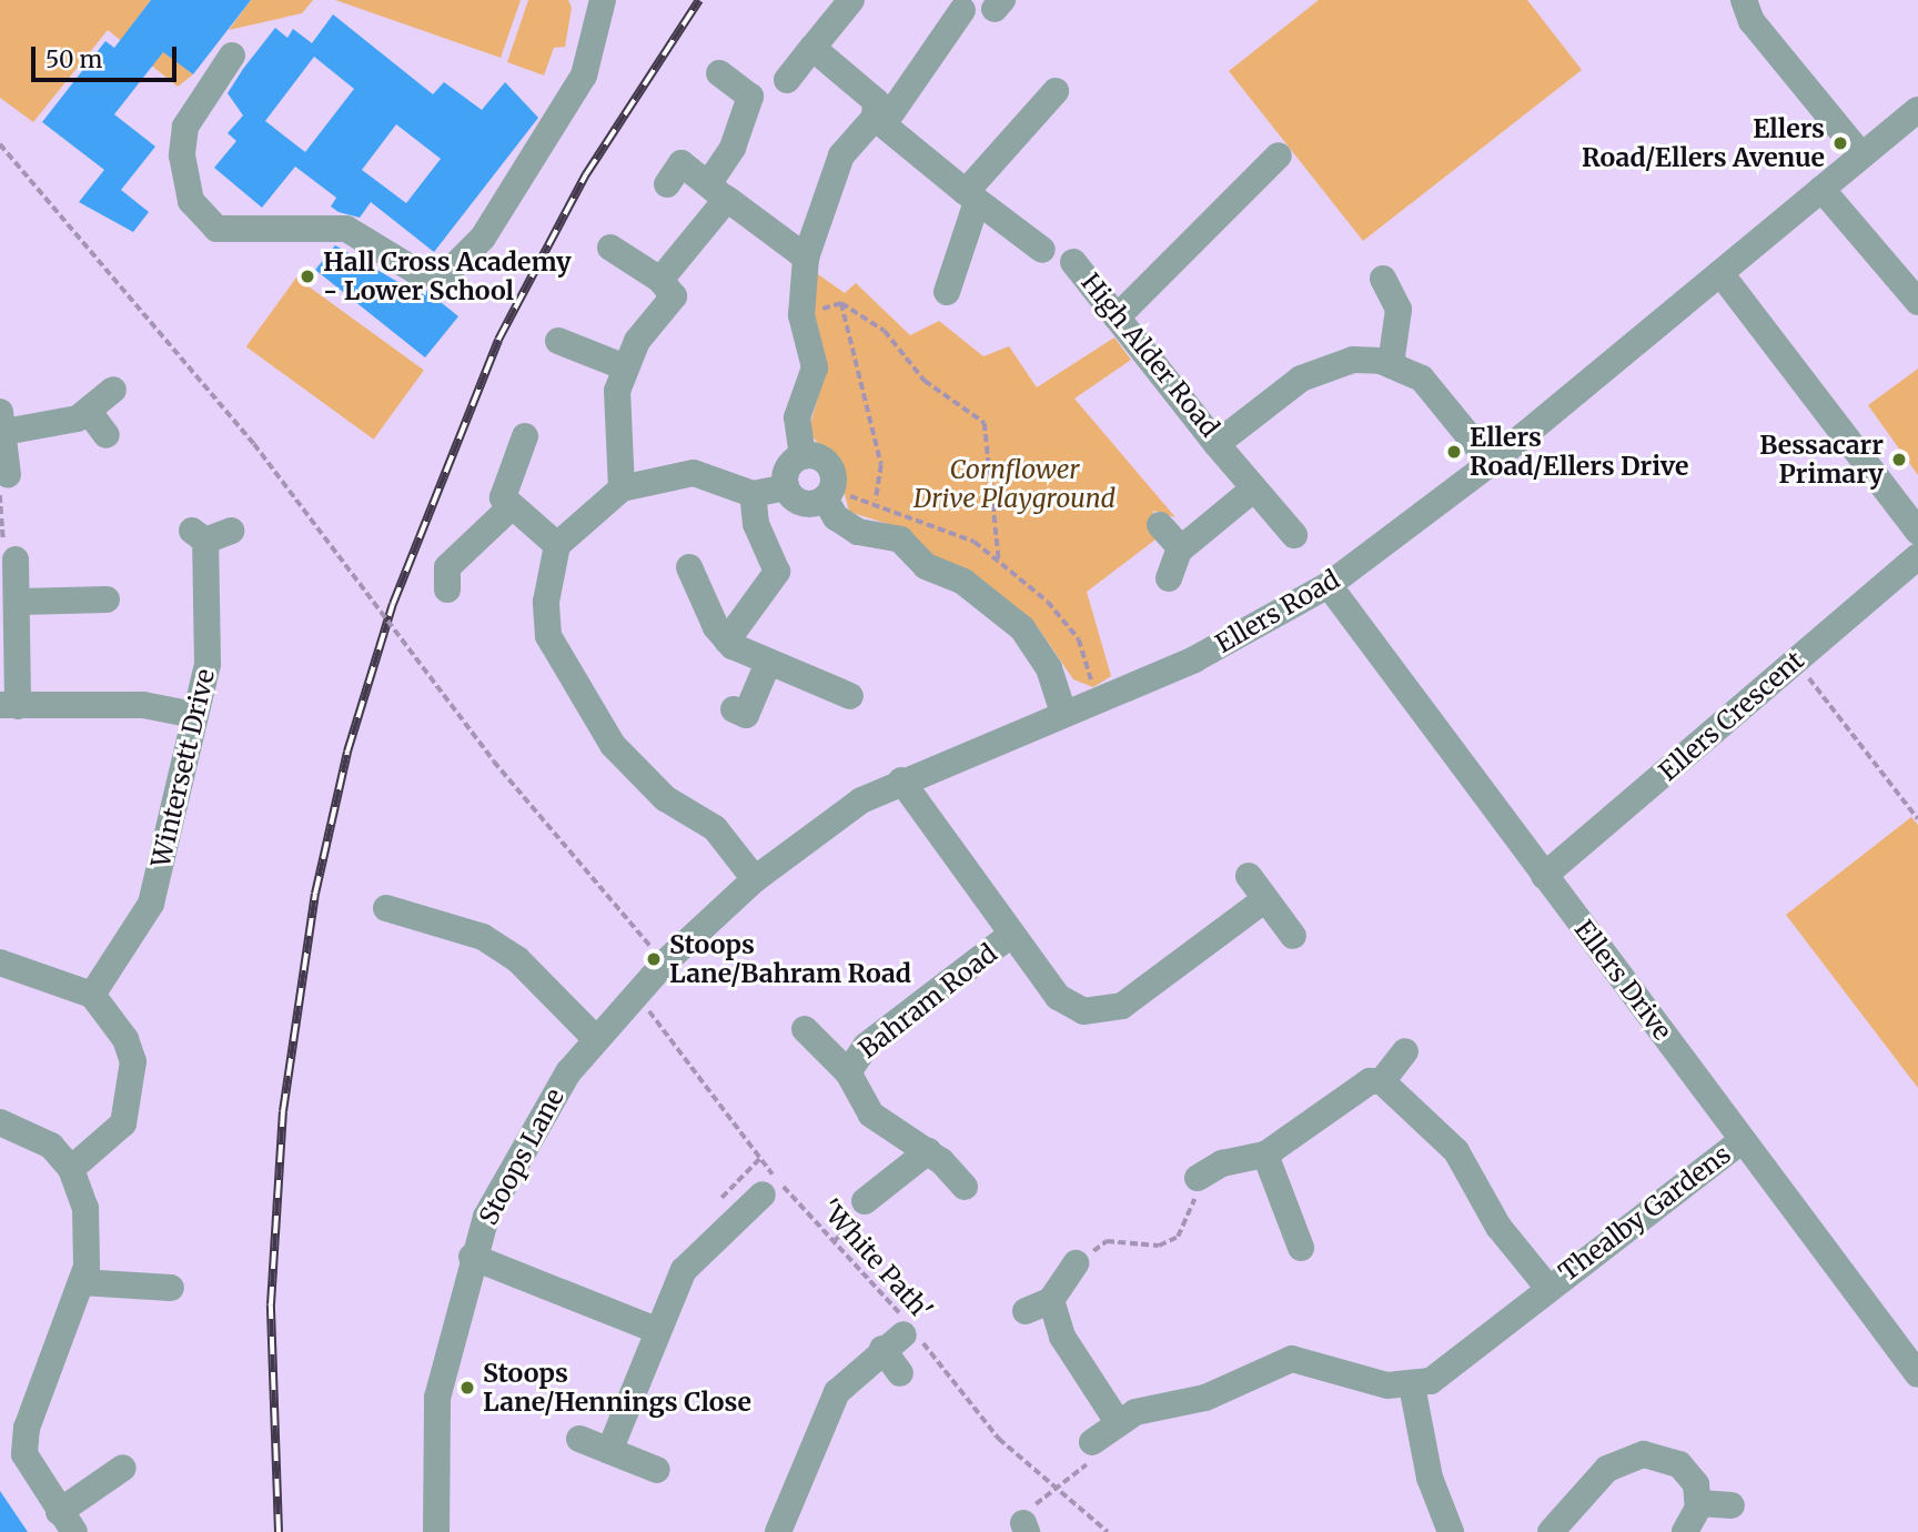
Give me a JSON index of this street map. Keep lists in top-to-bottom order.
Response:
{
  "streets": {
    "street": [
      "High Alder Road",
      "Ellers Road",
      "Ellers Crescent",
      "Wintersett Drive",
      "Ellers Drive",
      "Bahram Road",
      "Stoops Lane",
      "Thealby Gardens"
    ],
    "path": ["'White Path'"]
  },
  "crossings": [
    ["High Alder Road", "Ellers Road"],
    ["Ellers Road", "Ellers Drive"],
    ["Ellers Road", "Bahram Road"],
    ["Ellers Road", "Stoops Lane"],
    ["Ellers Road", "'White Path'"],
    ["Ellers Crescent", "Ellers Drive"],
    ["Ellers Drive", "Thealby Gardens"]
  ],
  "parks": ["Cornflower Drive Playground"],
  "places": [
    "Ellers Road/Ellers Avenue",
    "Hall Cross Academy - Lower School",
    "Ellers Road/Ellers Drive",
    "Bessacarr Primary",
    "Stoops Lane/Bahram Road",
    "Stoops Lane/Hennings Close"
  ],
  "scale_bar": "50 m"
}
